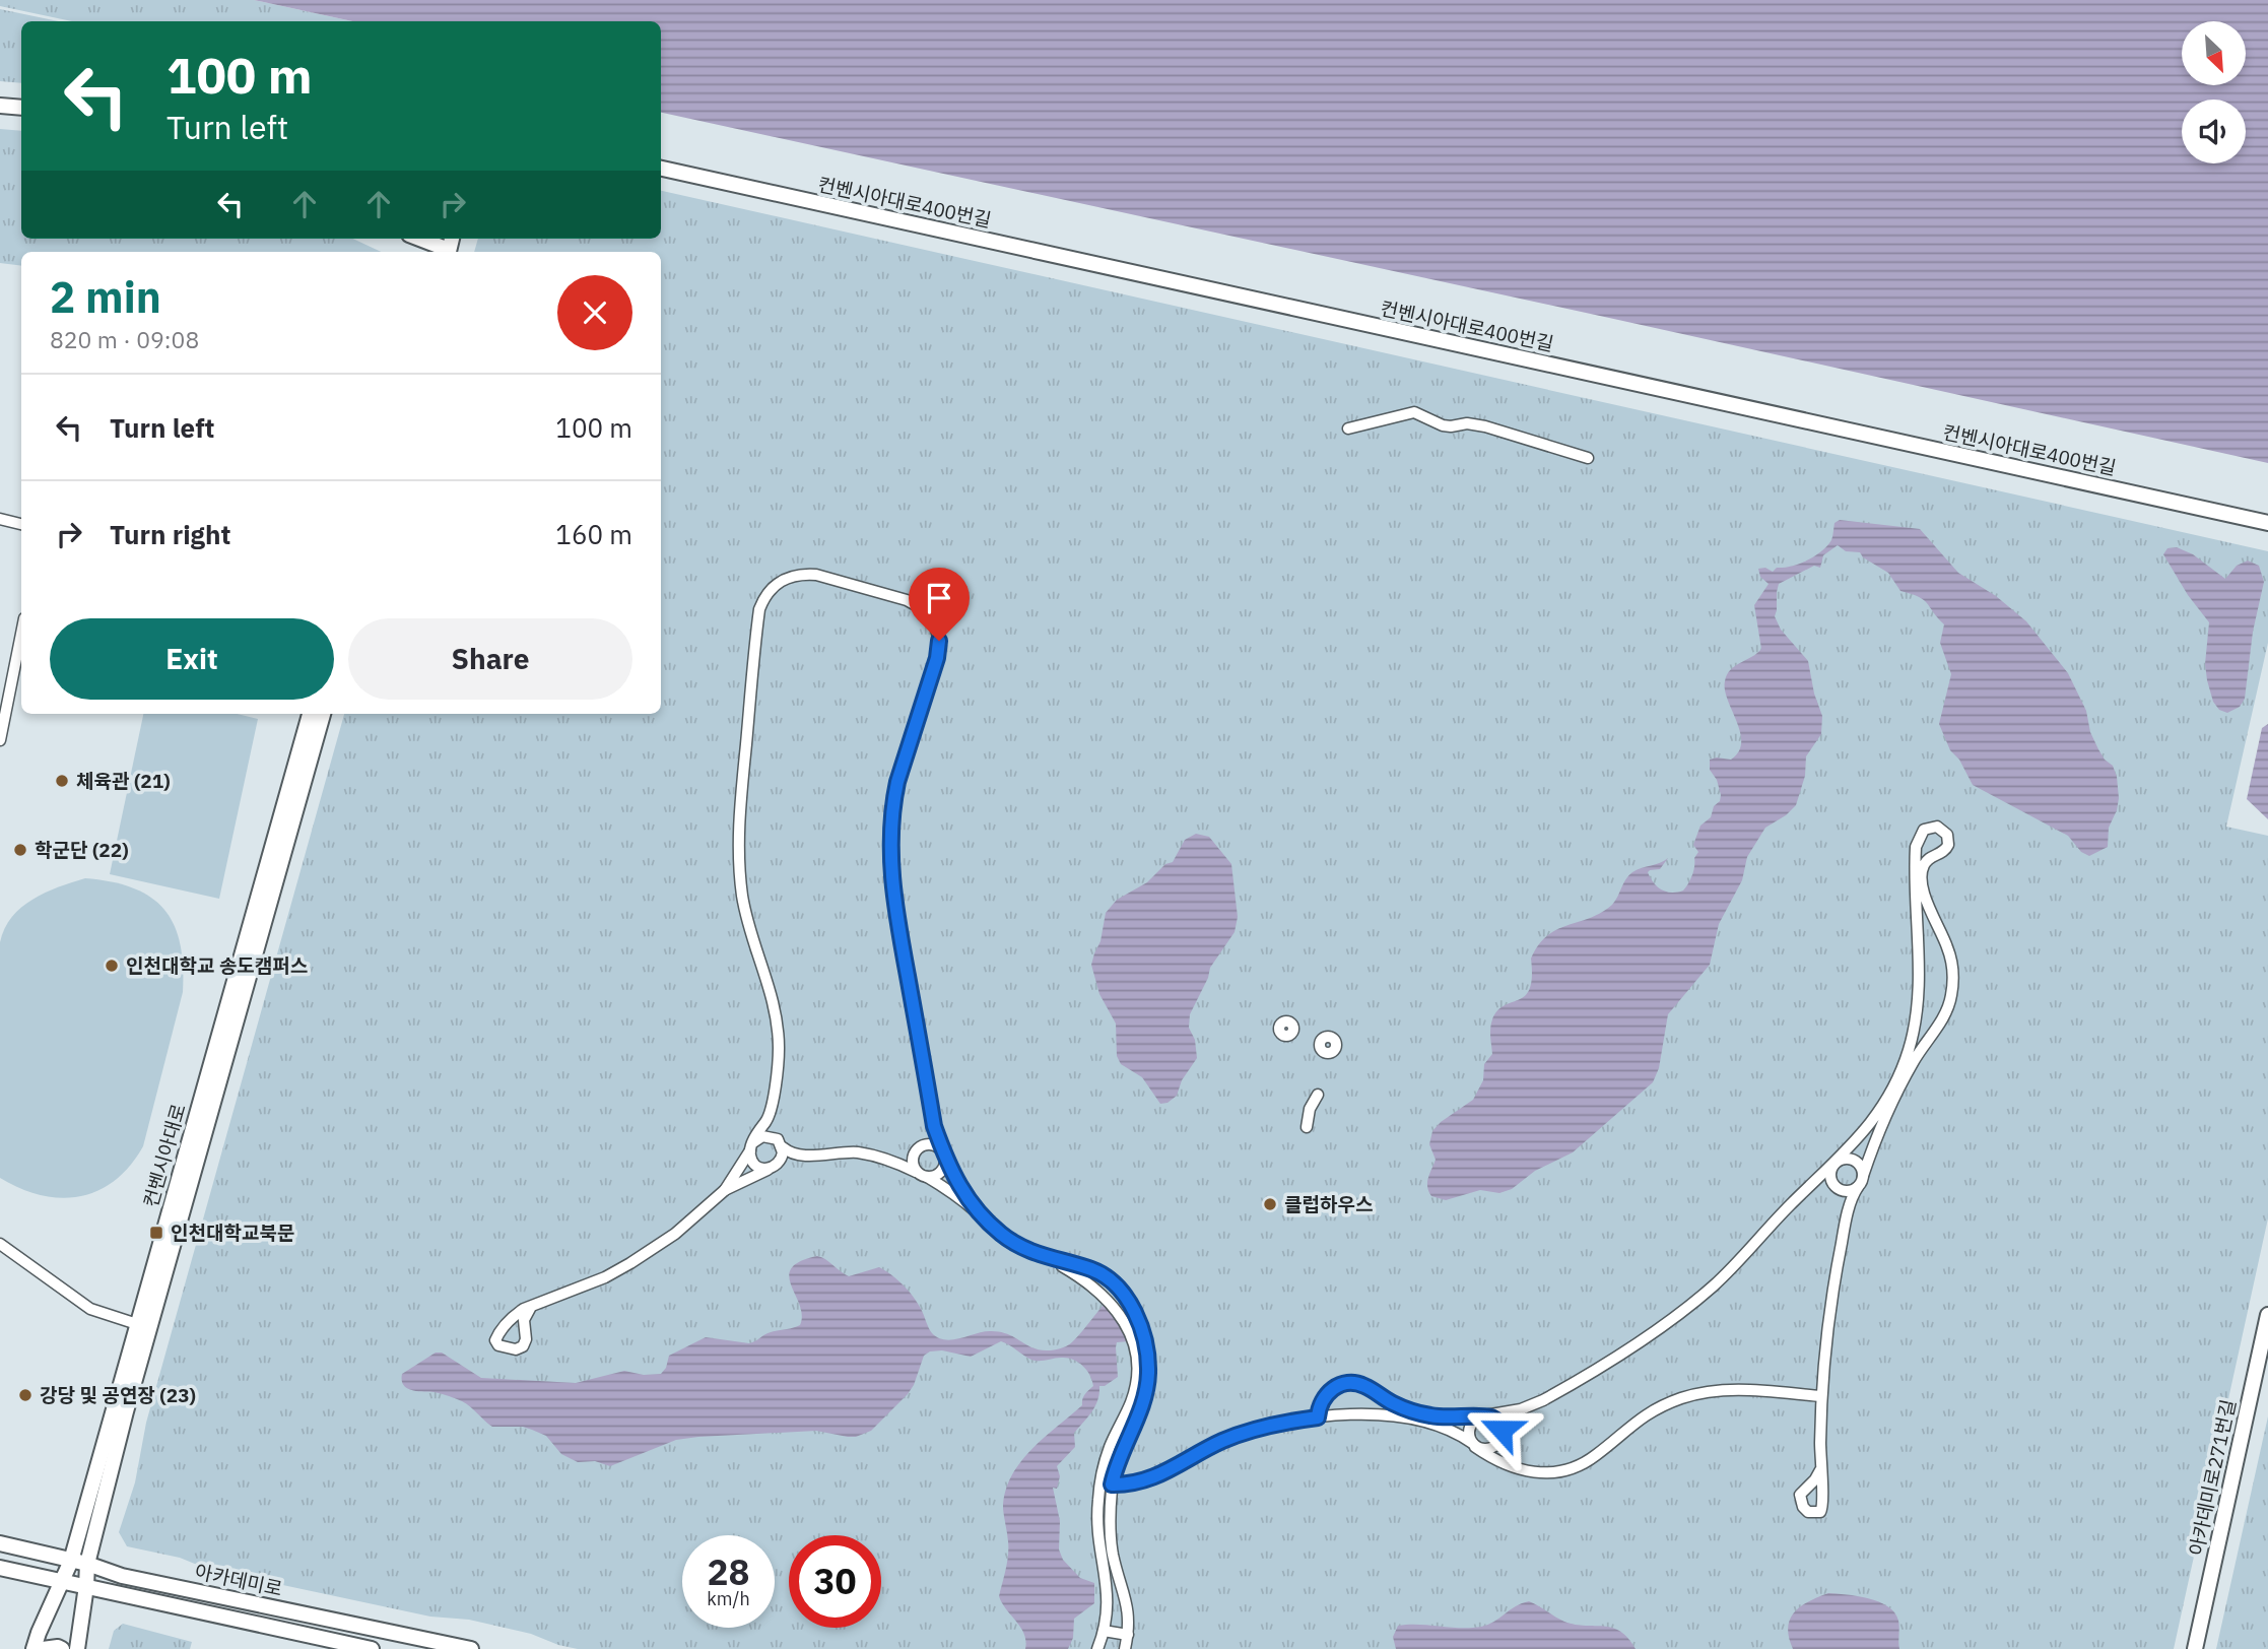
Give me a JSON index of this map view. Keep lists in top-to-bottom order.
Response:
{
  "streets": {
    "main road": [
      "컨벤시아대로400번길",
      "컨벤시아대로",
      "아카데미로271번길",
      "아카데미로"
    ]
  },
  "crossings": [
    ["컨벤시아대로", "아카데미로"]
  ],
  "places": {
    "other": [
      "체육관 (21)",
      "학군단 (22)",
      "인천대학교 송도캠퍼스",
      "클럽하우스",
      "강당 및 공연장 (23)"
    ],
    "transit": ["인천대학교북문"]
  },
  "north": "bottom right",
  "page": {
    "turn": ["100 m", "Turn left"],
    "heading": ["2 min", "820 m · 09:08"],
    "list": [
      {
        "name": "Turn left",
        "value": "100 m"
      },
      {
        "name": "Turn right",
        "value": "160 m"
      }
    ],
    "buttons": ["Exit", "Share"],
    "speed": "28 km/h",
    "limit": "30"
  }
}
